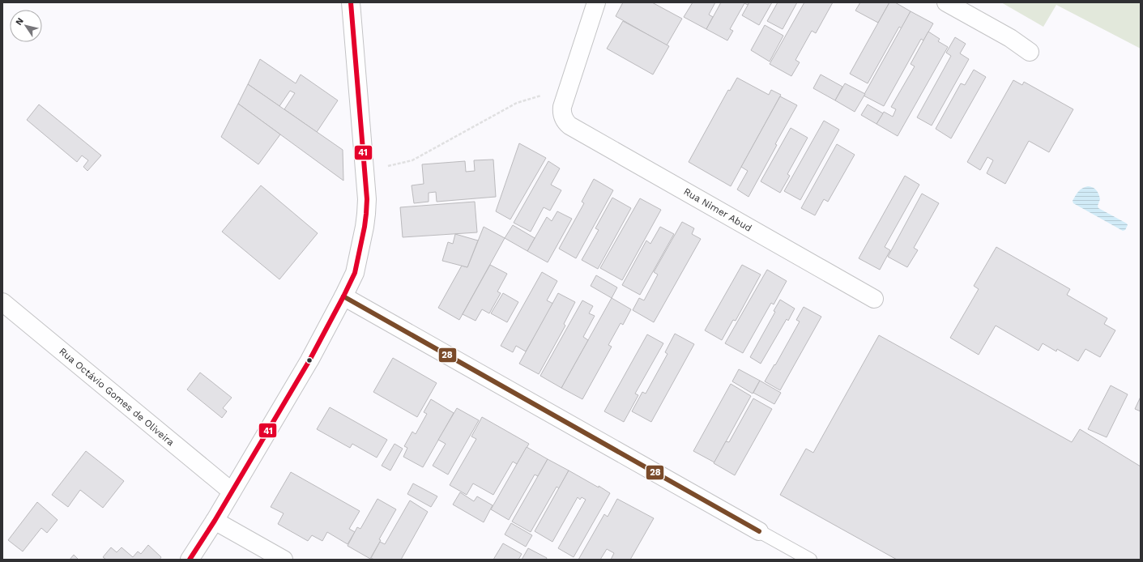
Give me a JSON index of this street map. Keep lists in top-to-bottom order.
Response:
{
  "streets": {
    "street": ["Rua Nimer Abud", "Rua Octávio Gomes de Oliveira"]
  },
  "lines": ["transit line 41", "transit line 28"],
  "north": "top left"
}
